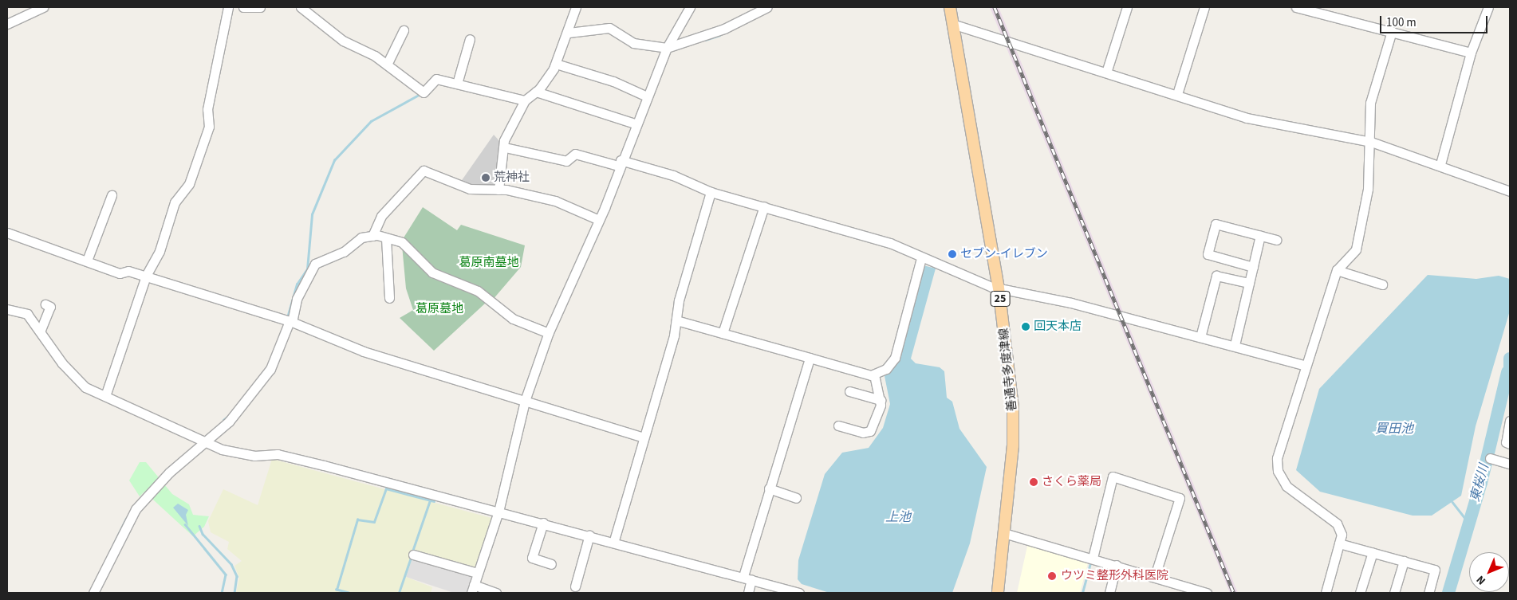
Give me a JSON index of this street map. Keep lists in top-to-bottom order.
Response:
{
  "streets": {
    "main road": ["25", "善通寺多度津線"]
  },
  "water": ["買田池", "東桜川", "上池"],
  "parks": ["葛原南墓地", "葛原墓地"],
  "places": [
    "荒神社",
    "セブン-イレブン",
    "回天本店",
    "さくら薬局",
    "ウツミ整形外科医院"
  ],
  "scale_bar": "100 m",
  "north": "bottom left"
}
